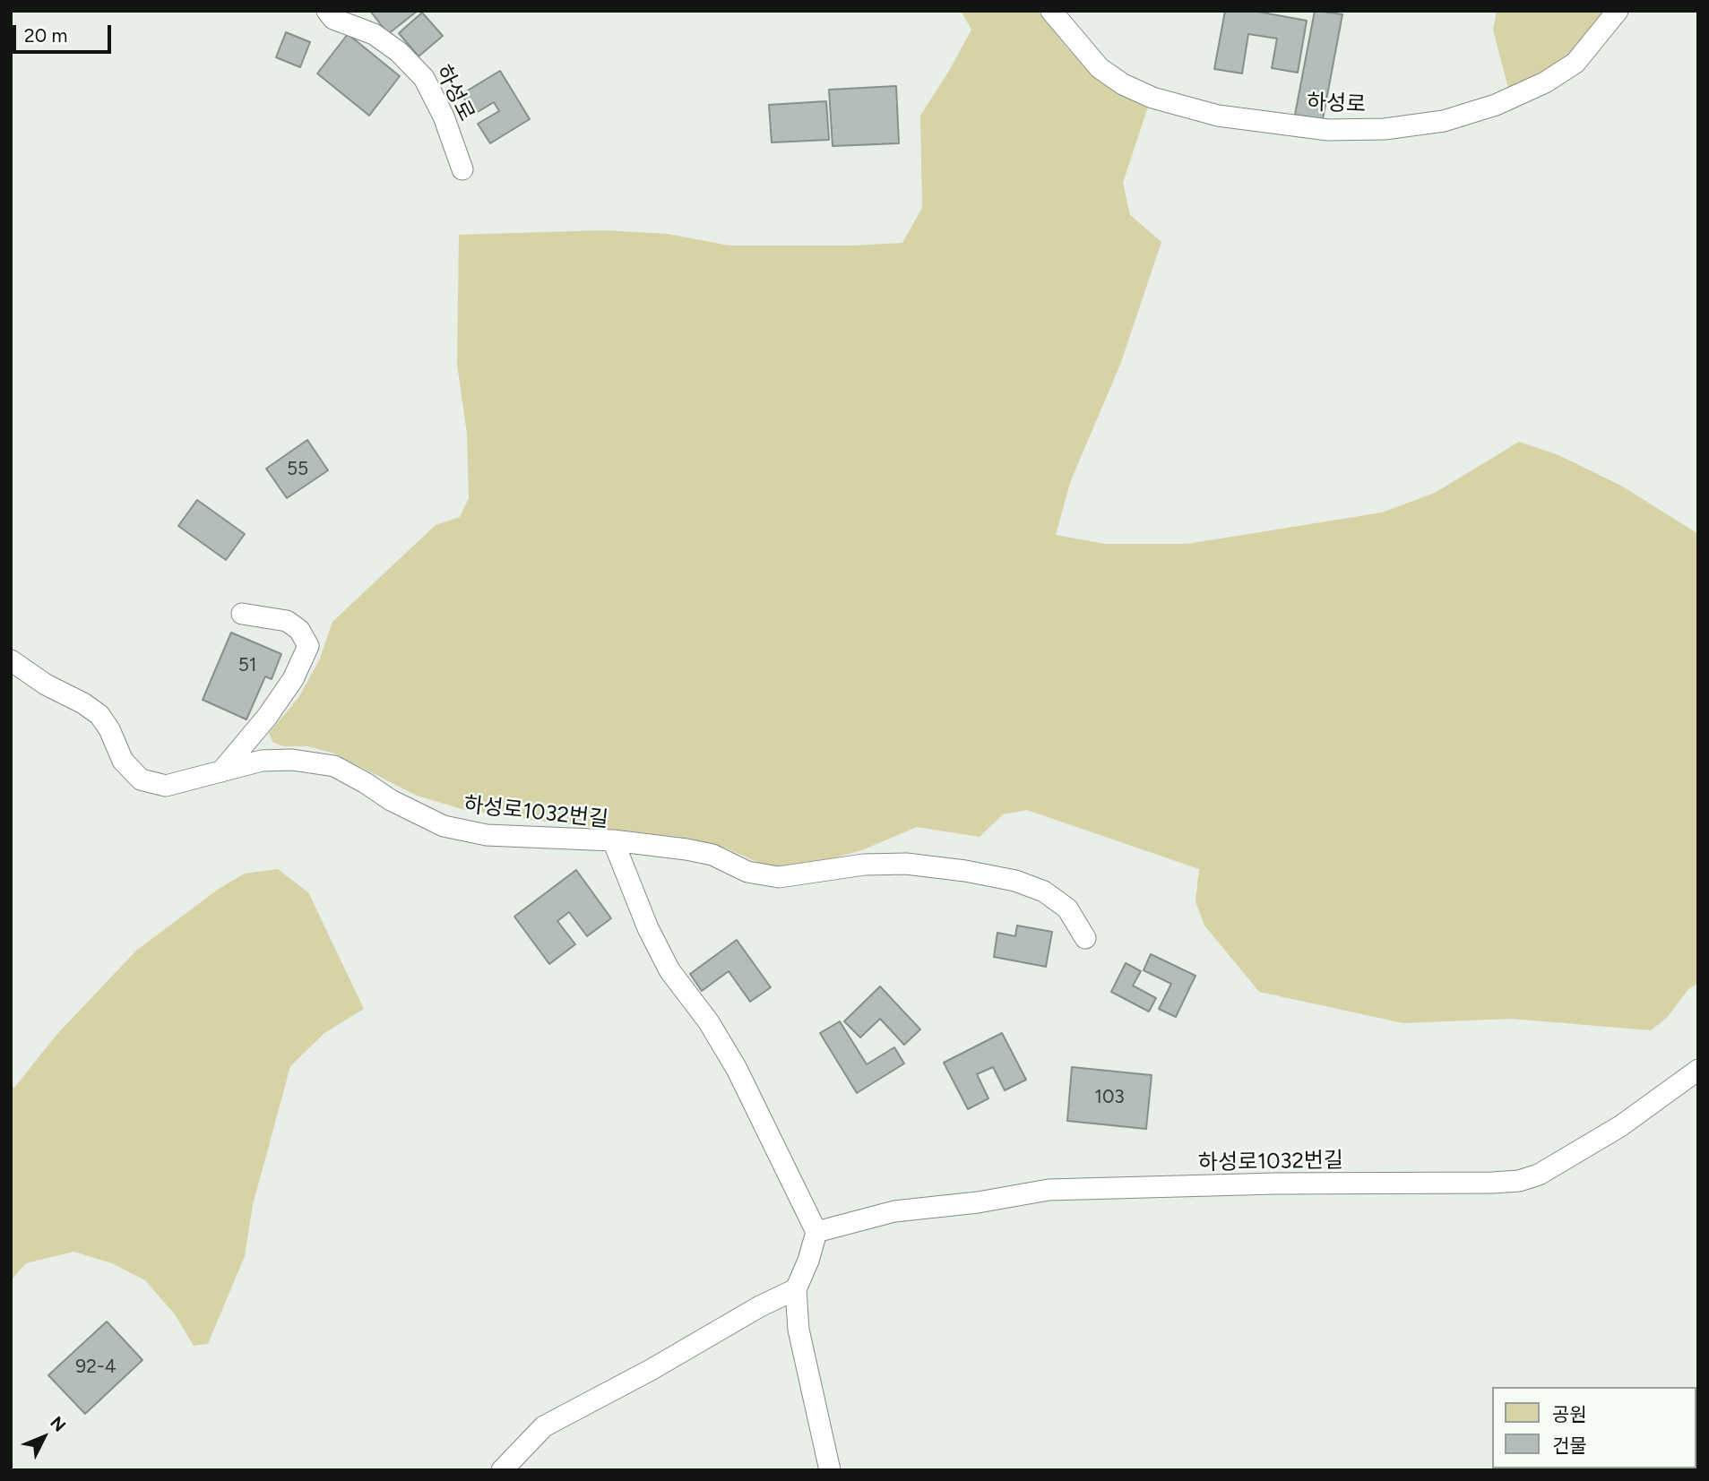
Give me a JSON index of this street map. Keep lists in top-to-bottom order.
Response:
{
  "streets": {
    "lane": ["하성로", "하성로1032번길"]
  },
  "house_numbers": [
    "55",
    "51",
    "103",
    "92-4"
  ],
  "legend": ["공원", "건물"],
  "scale_bar": "20 m",
  "north": "top right"
}
